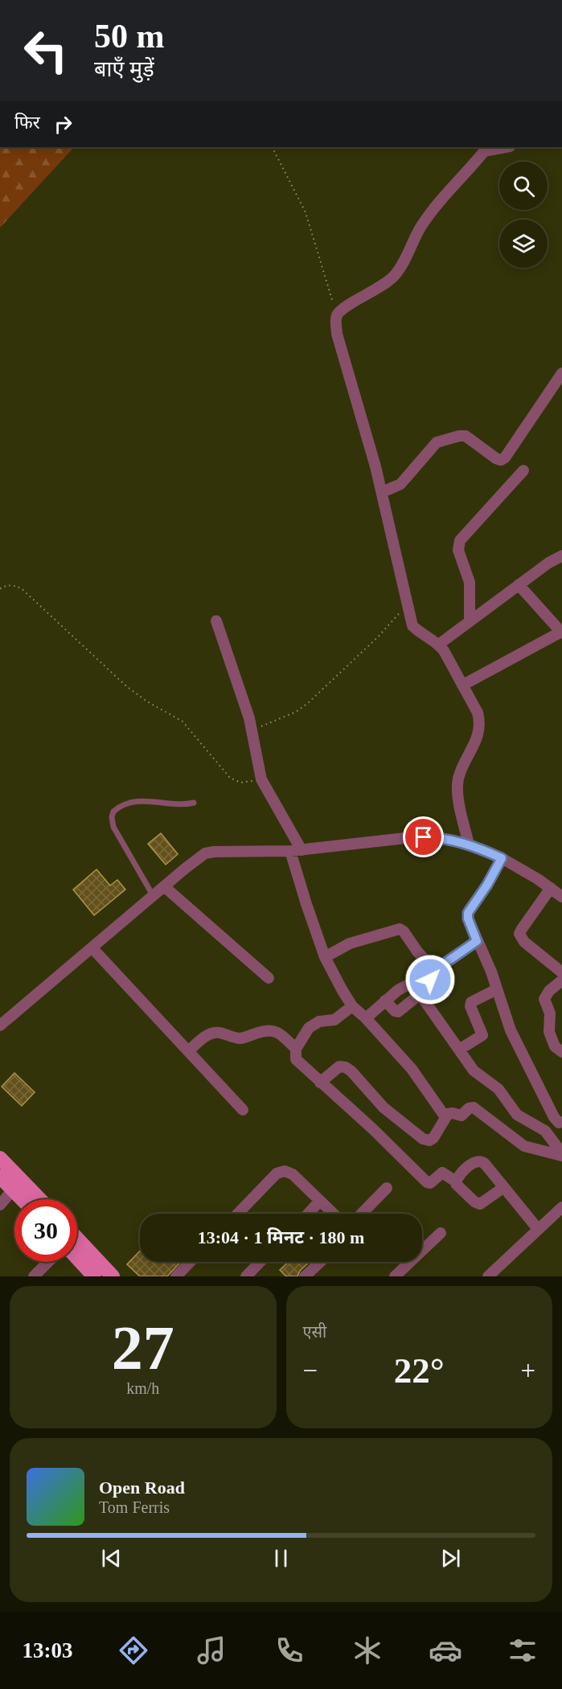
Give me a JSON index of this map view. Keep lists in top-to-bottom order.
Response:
{
  "page": {
    "turn": ["50 m", "बाएँ मुड़ें"],
    "then": "फिर",
    "limit": "30",
    "trip": "13:04 · 1 मिनट · 180 m",
    "tile": [
      ["27", "km/h"],
      "एसी"
    ],
    "heat": ["−", "22°", "+"],
    "song": ["Open Road", "Tom Ferris"],
    "tabs": "13:03"
  }
}
